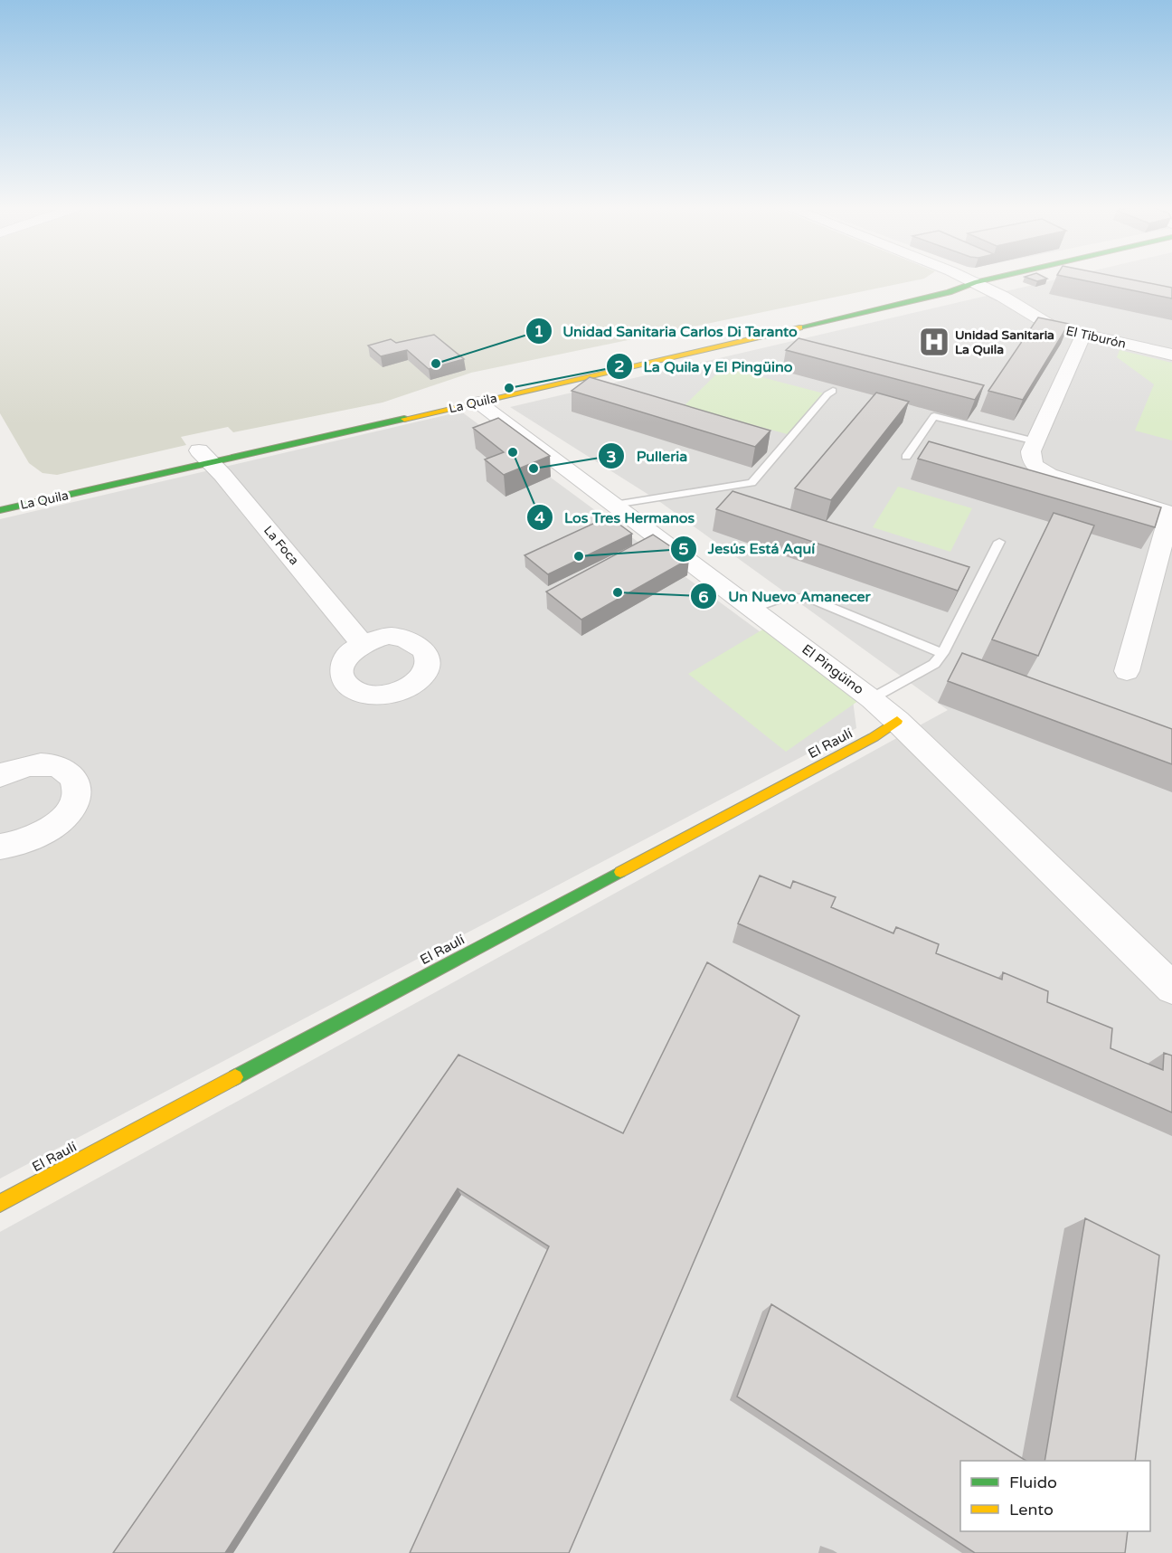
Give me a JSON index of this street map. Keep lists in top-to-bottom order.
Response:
{
  "streets": {
    "main road": ["La Quila", "El Raulí"],
    "street": ["El Tiburón", "La Foca", "El Pingüino"]
  },
  "crossings": [
    ["El Tiburón", "La Quila"],
    ["La Quila", "La Foca"],
    ["La Quila", "El Pingüino"],
    ["El Pingüino", "El Raulí"]
  ],
  "places": {
    "hospital": ["Unidad Sanitaria La Quila"],
    "other": [
      "Unidad Sanitaria Carlos Di Taranto",
      "La Quila y El Pingüino",
      "Los Tres Hermanos",
      "Pulleria",
      "Jesús Está Aquí",
      "Un Nuevo Amanecer"
    ]
  },
  "legend": ["Fluido", "Lento"]
}
